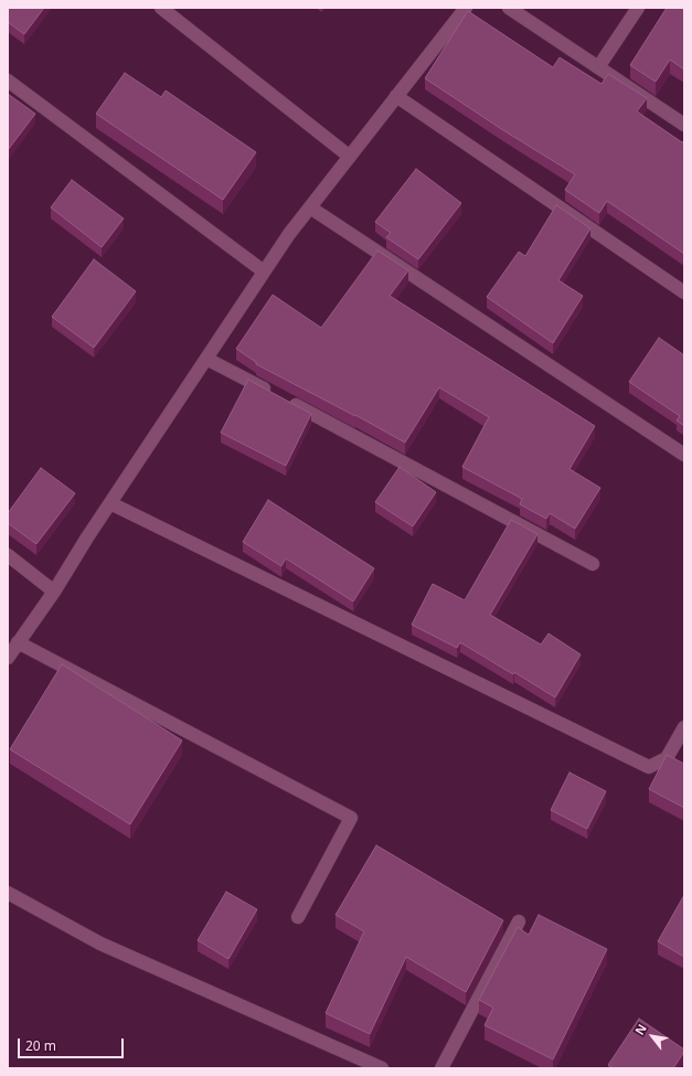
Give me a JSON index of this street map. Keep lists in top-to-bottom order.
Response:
{
  "scale_bar": "20 m",
  "north": "top left"
}
